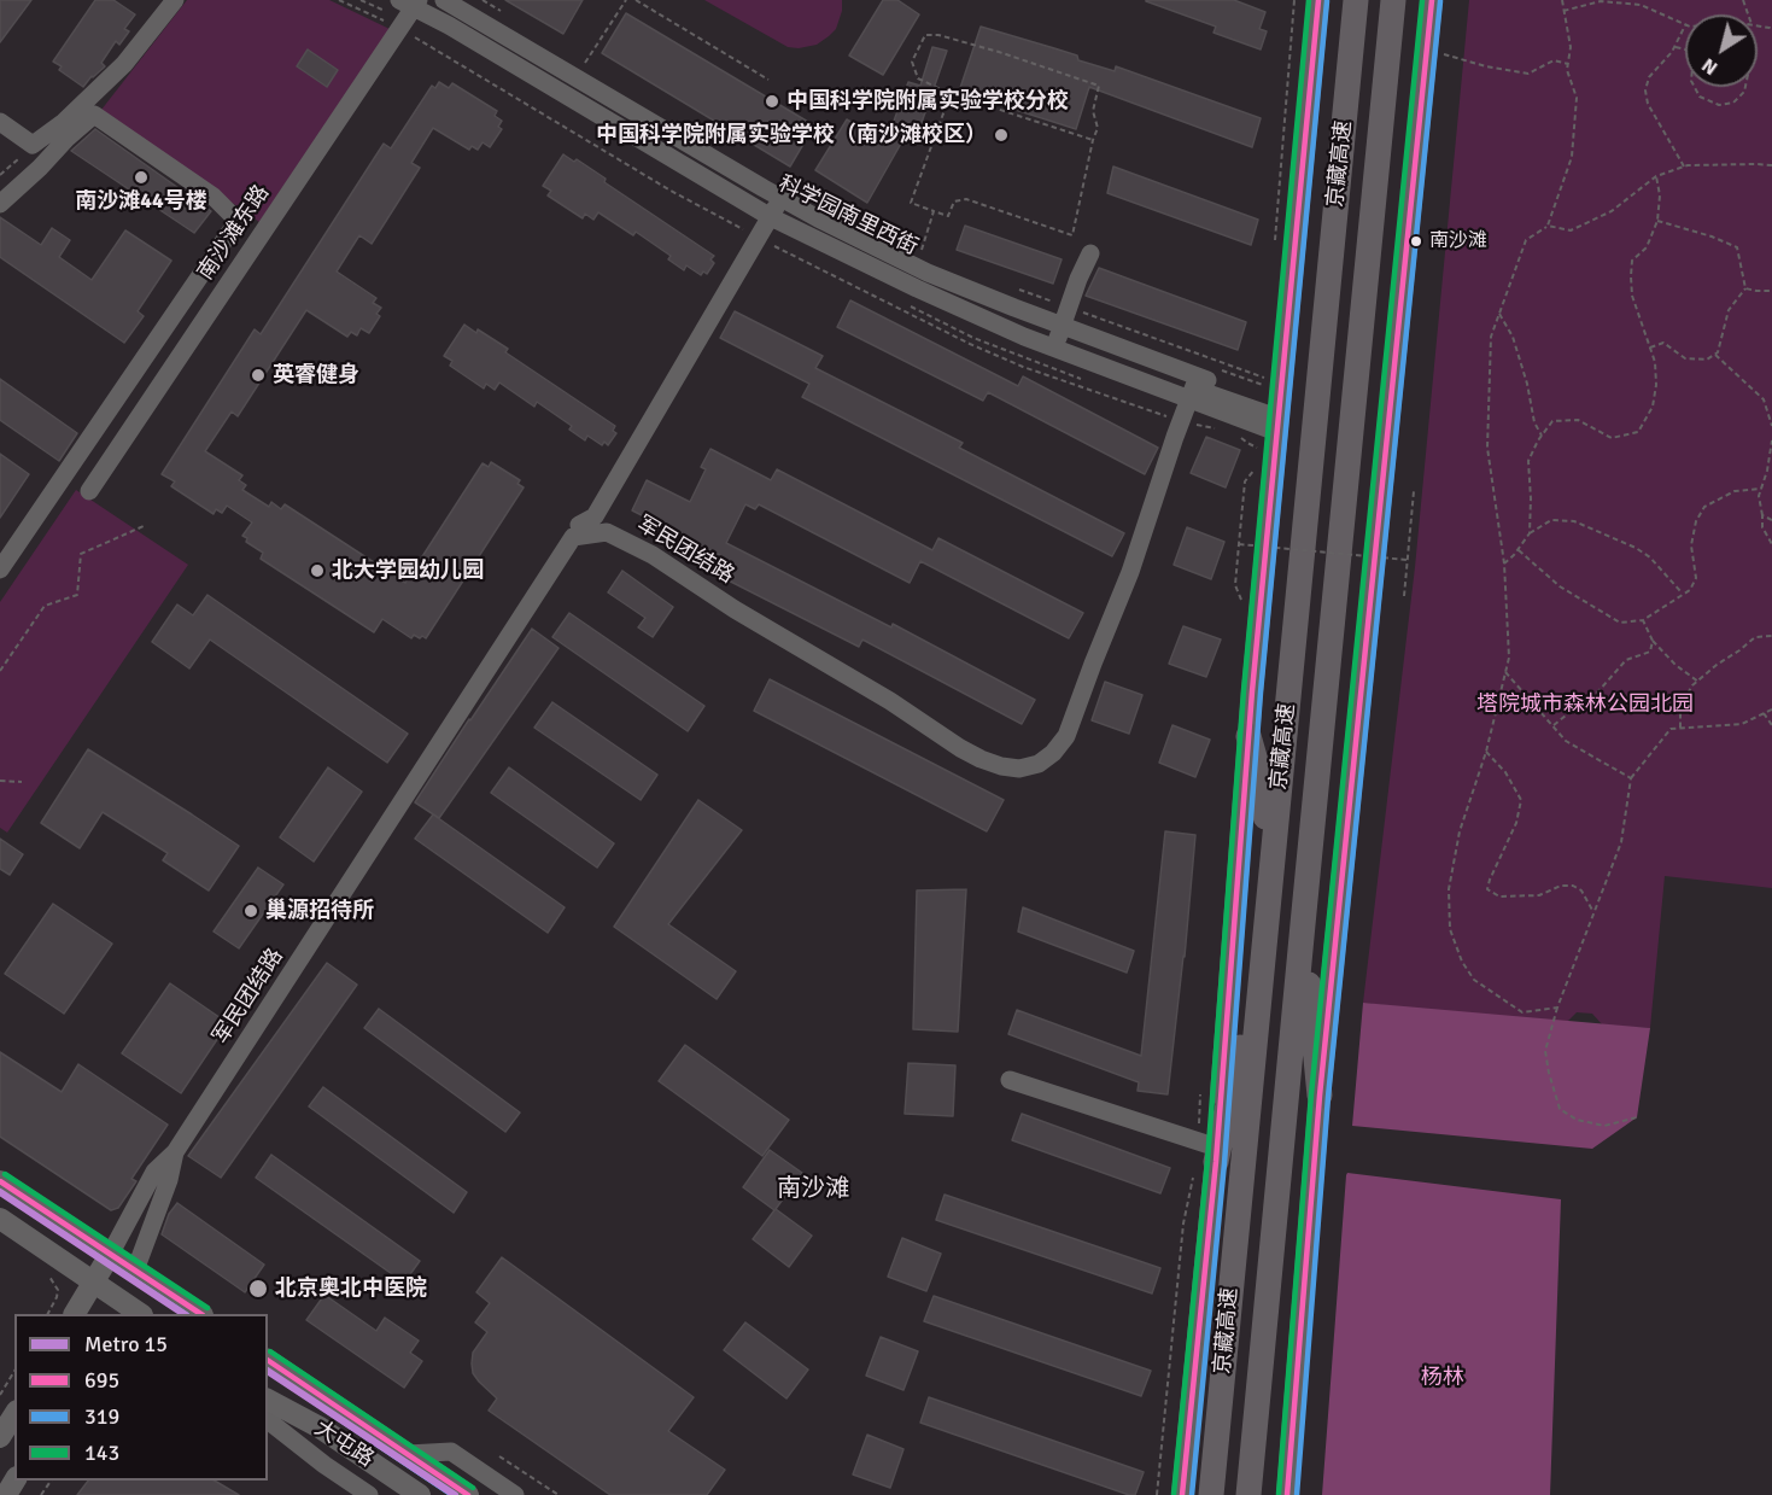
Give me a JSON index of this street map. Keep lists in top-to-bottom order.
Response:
{
  "streets": {
    "highway": ["京藏高速"],
    "main road": ["大屯路"],
    "street": ["科学园南里西街", "南沙滩东路", "军民团结路"]
  },
  "crossings": [
    ["科学园南里西街", "南沙滩东路"],
    ["科学园南里西街", "军民团结路"]
  ],
  "districts": ["南沙滩"],
  "parks": ["塔院城市森林公园北园", "杨林"],
  "places": [
    "中国科学院附属实验学校分校",
    "中国科学院附属实验学校（南沙滩校区）",
    "南沙滩44号楼",
    "南沙滩",
    "英睿健身",
    "北大学园幼儿园",
    "巢源招待所",
    "北京奥北中医院"
  ],
  "lines": [
    "transit line 695",
    "transit line 143",
    "transit line 319",
    "metro line 15"
  ],
  "legend": [
    "Metro 15",
    "695",
    "319",
    "143"
  ],
  "north": "bottom left"
}
